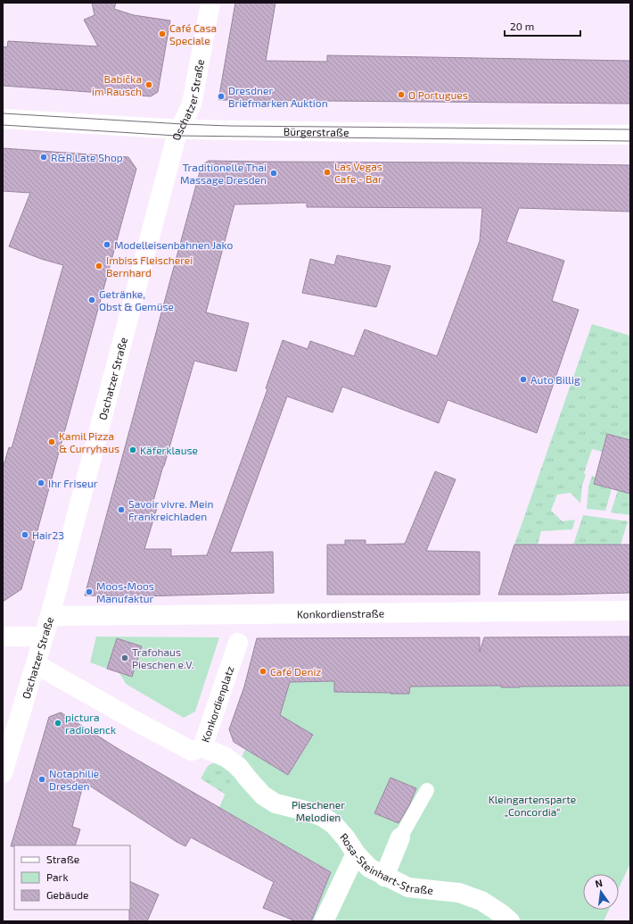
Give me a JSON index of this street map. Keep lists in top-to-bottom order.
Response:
{
  "streets": {
    "street": [
      "Oschatzer Straße",
      "Bürgerstraße",
      "Konkordienstraße",
      "Konkordienplatz",
      "Rosa-Steinhart-Straße"
    ]
  },
  "crossings": [
    ["Oschatzer Straße", "Bürgerstraße"],
    ["Oschatzer Straße", "Konkordienstraße"],
    ["Oschatzer Straße", "Konkordienplatz"],
    ["Konkordienplatz", "Rosa-Steinhart-Straße"]
  ],
  "parks": ["Kleingartensparte „Concordia“", "Pieschener Melodien"],
  "places": [
    "Café Casa Speciale",
    "Babička im Rausch",
    "O Portugues",
    "Dresdner Briefmarken Auktion",
    "R&R Late Shop",
    "Las Vegas Cafe - Bar",
    "Traditionelle Thai Massage Dresden",
    "Modelleisenbahnen Jako",
    "Imbiss Fleischerei Bernhard",
    "Getränke, Obst & Gemüse",
    "Auto Billig",
    "Kamil Pizza & Curryhaus",
    "Käferklause",
    "Ihr Friseur",
    "Savoir vivre. Mein Frankreichladen",
    "Hair23",
    "Moos•Moos Manufaktur",
    "Trafohaus Pieschen e.V.",
    "Café Deniz",
    "pictura radiolenck",
    "Notaphilie Dresden"
  ],
  "legend": ["Straße", "Park", "Gebäude"],
  "scale_bar": "20 m",
  "north": "top"
}
